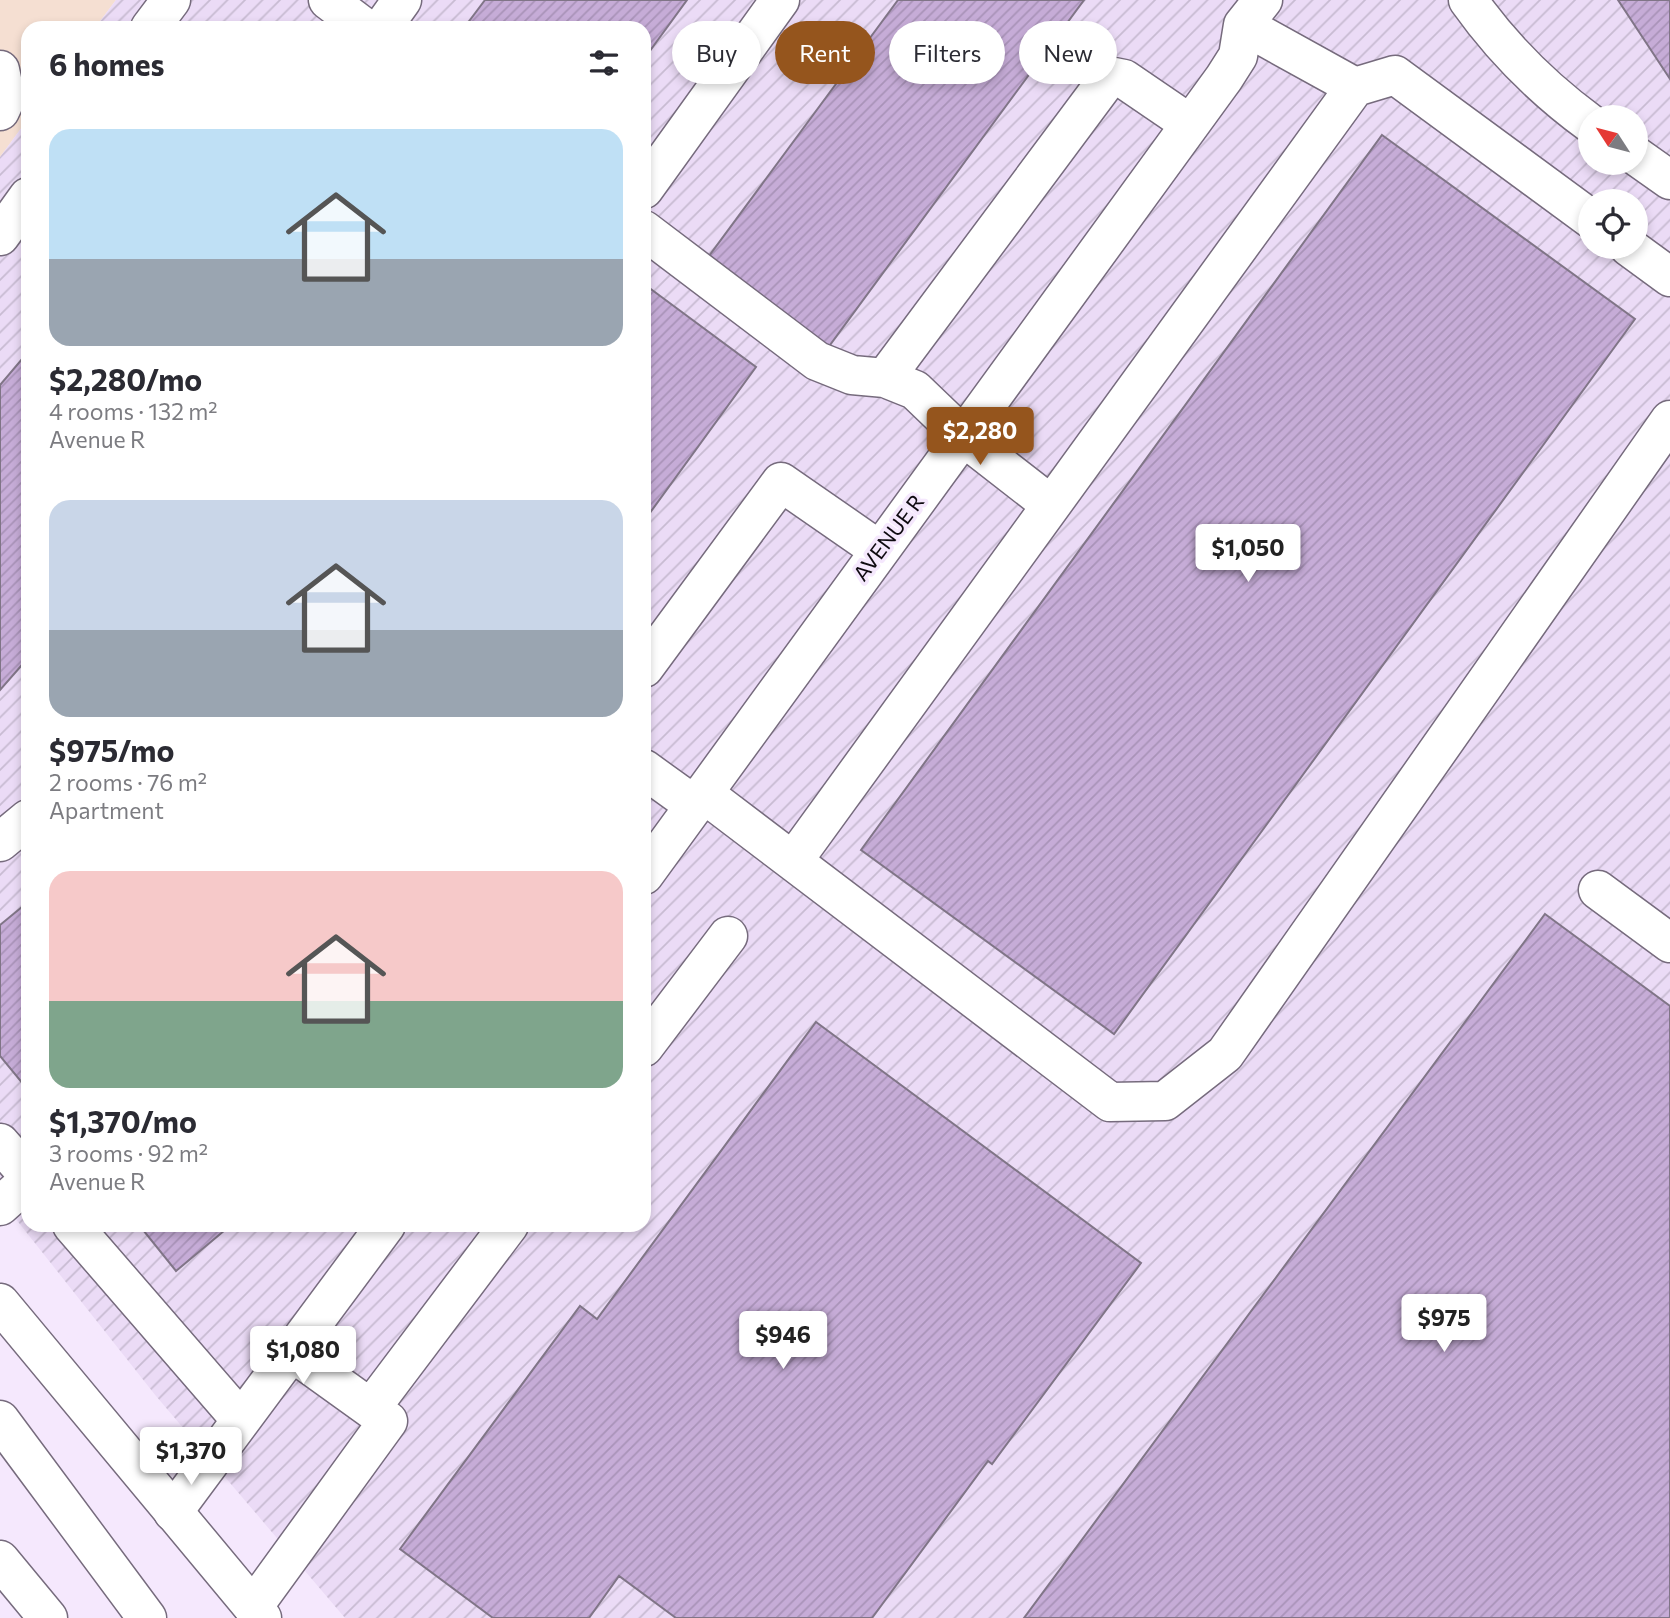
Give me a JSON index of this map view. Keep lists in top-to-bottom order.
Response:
{
  "streets": {
    "main road": ["AVENUE R"]
  },
  "north": "top left",
  "page": {
    "chip": [
      "Buy",
      "Rent",
      "Filters",
      "New"
    ],
    "heading": "6 homes",
    "list": [
      {
        "name": "$2,280/mo",
        "note": "4 rooms · 132 m² · Avenue R"
      },
      {
        "name": "$975/mo",
        "note": "2 rooms · 76 m² · Apartment"
      },
      {
        "name": "$1,370/mo",
        "note": "3 rooms · 92 m² · Avenue R"
      }
    ],
    "price": [
      "$2,280",
      "$1,050",
      "$975",
      "$946",
      "$1,080",
      "$1,370"
    ]
  }
}
